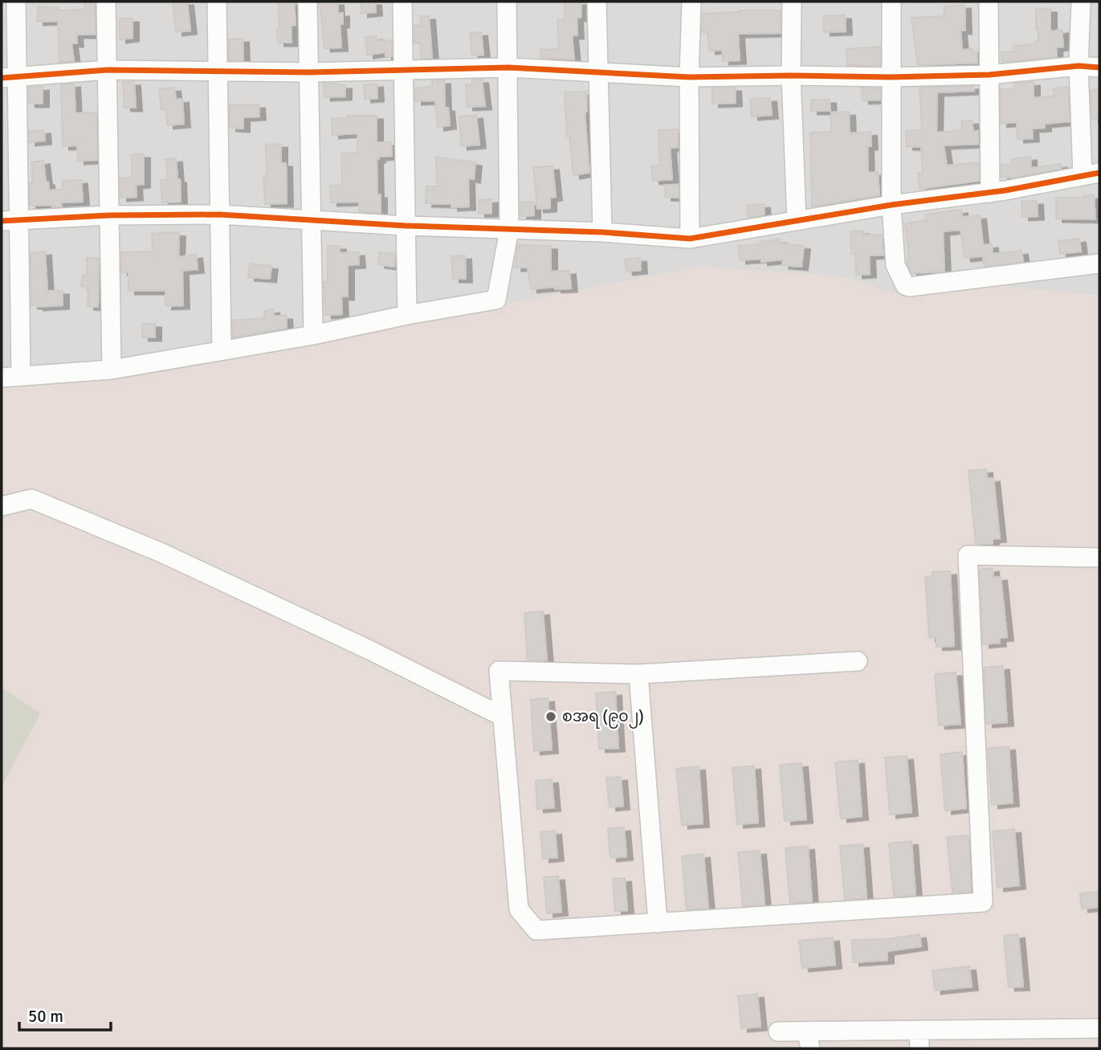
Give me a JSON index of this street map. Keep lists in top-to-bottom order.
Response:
{
  "places": ["စအရ (၉၀၂)"],
  "scale_bar": "50 m"
}
